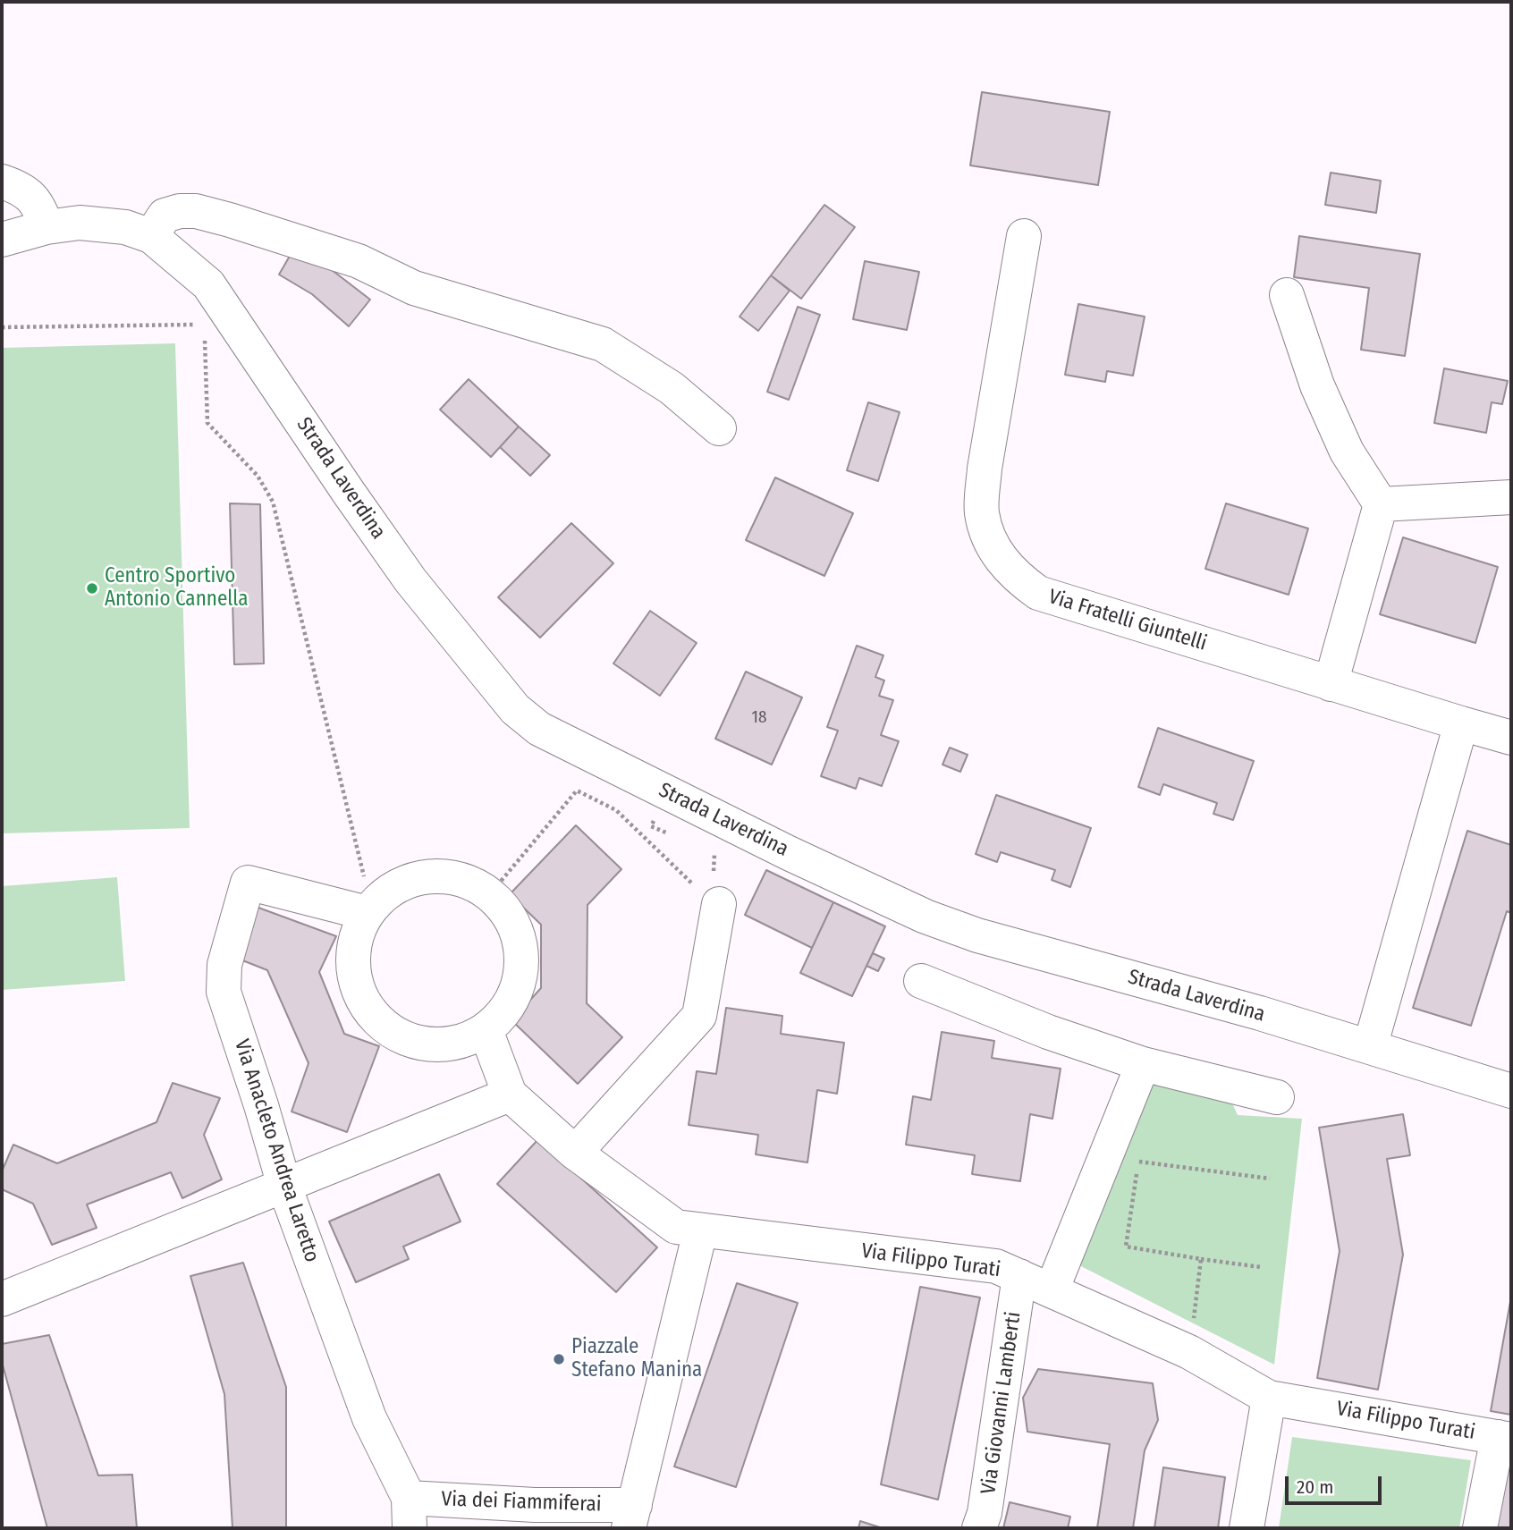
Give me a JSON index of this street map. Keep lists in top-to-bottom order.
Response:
{
  "streets": {
    "street": [
      "Strada Laverdina",
      "Via Fratelli Giuntelli",
      "Via Anacleto Andrea Laretto",
      "Via Filippo Turati",
      "Via Giovanni Lamberti",
      "Via dei Fiammiferai"
    ]
  },
  "crossings": [
    ["Via Anacleto Andrea Laretto", "Via Filippo Turati"],
    ["Via Anacleto Andrea Laretto", "Via dei Fiammiferai"],
    ["Via Filippo Turati", "Via Giovanni Lamberti"]
  ],
  "places": ["Centro Sportivo Antonio Cannella", "Piazzale Stefano Manina"],
  "house_numbers": ["18"],
  "scale_bar": "20 m"
}
